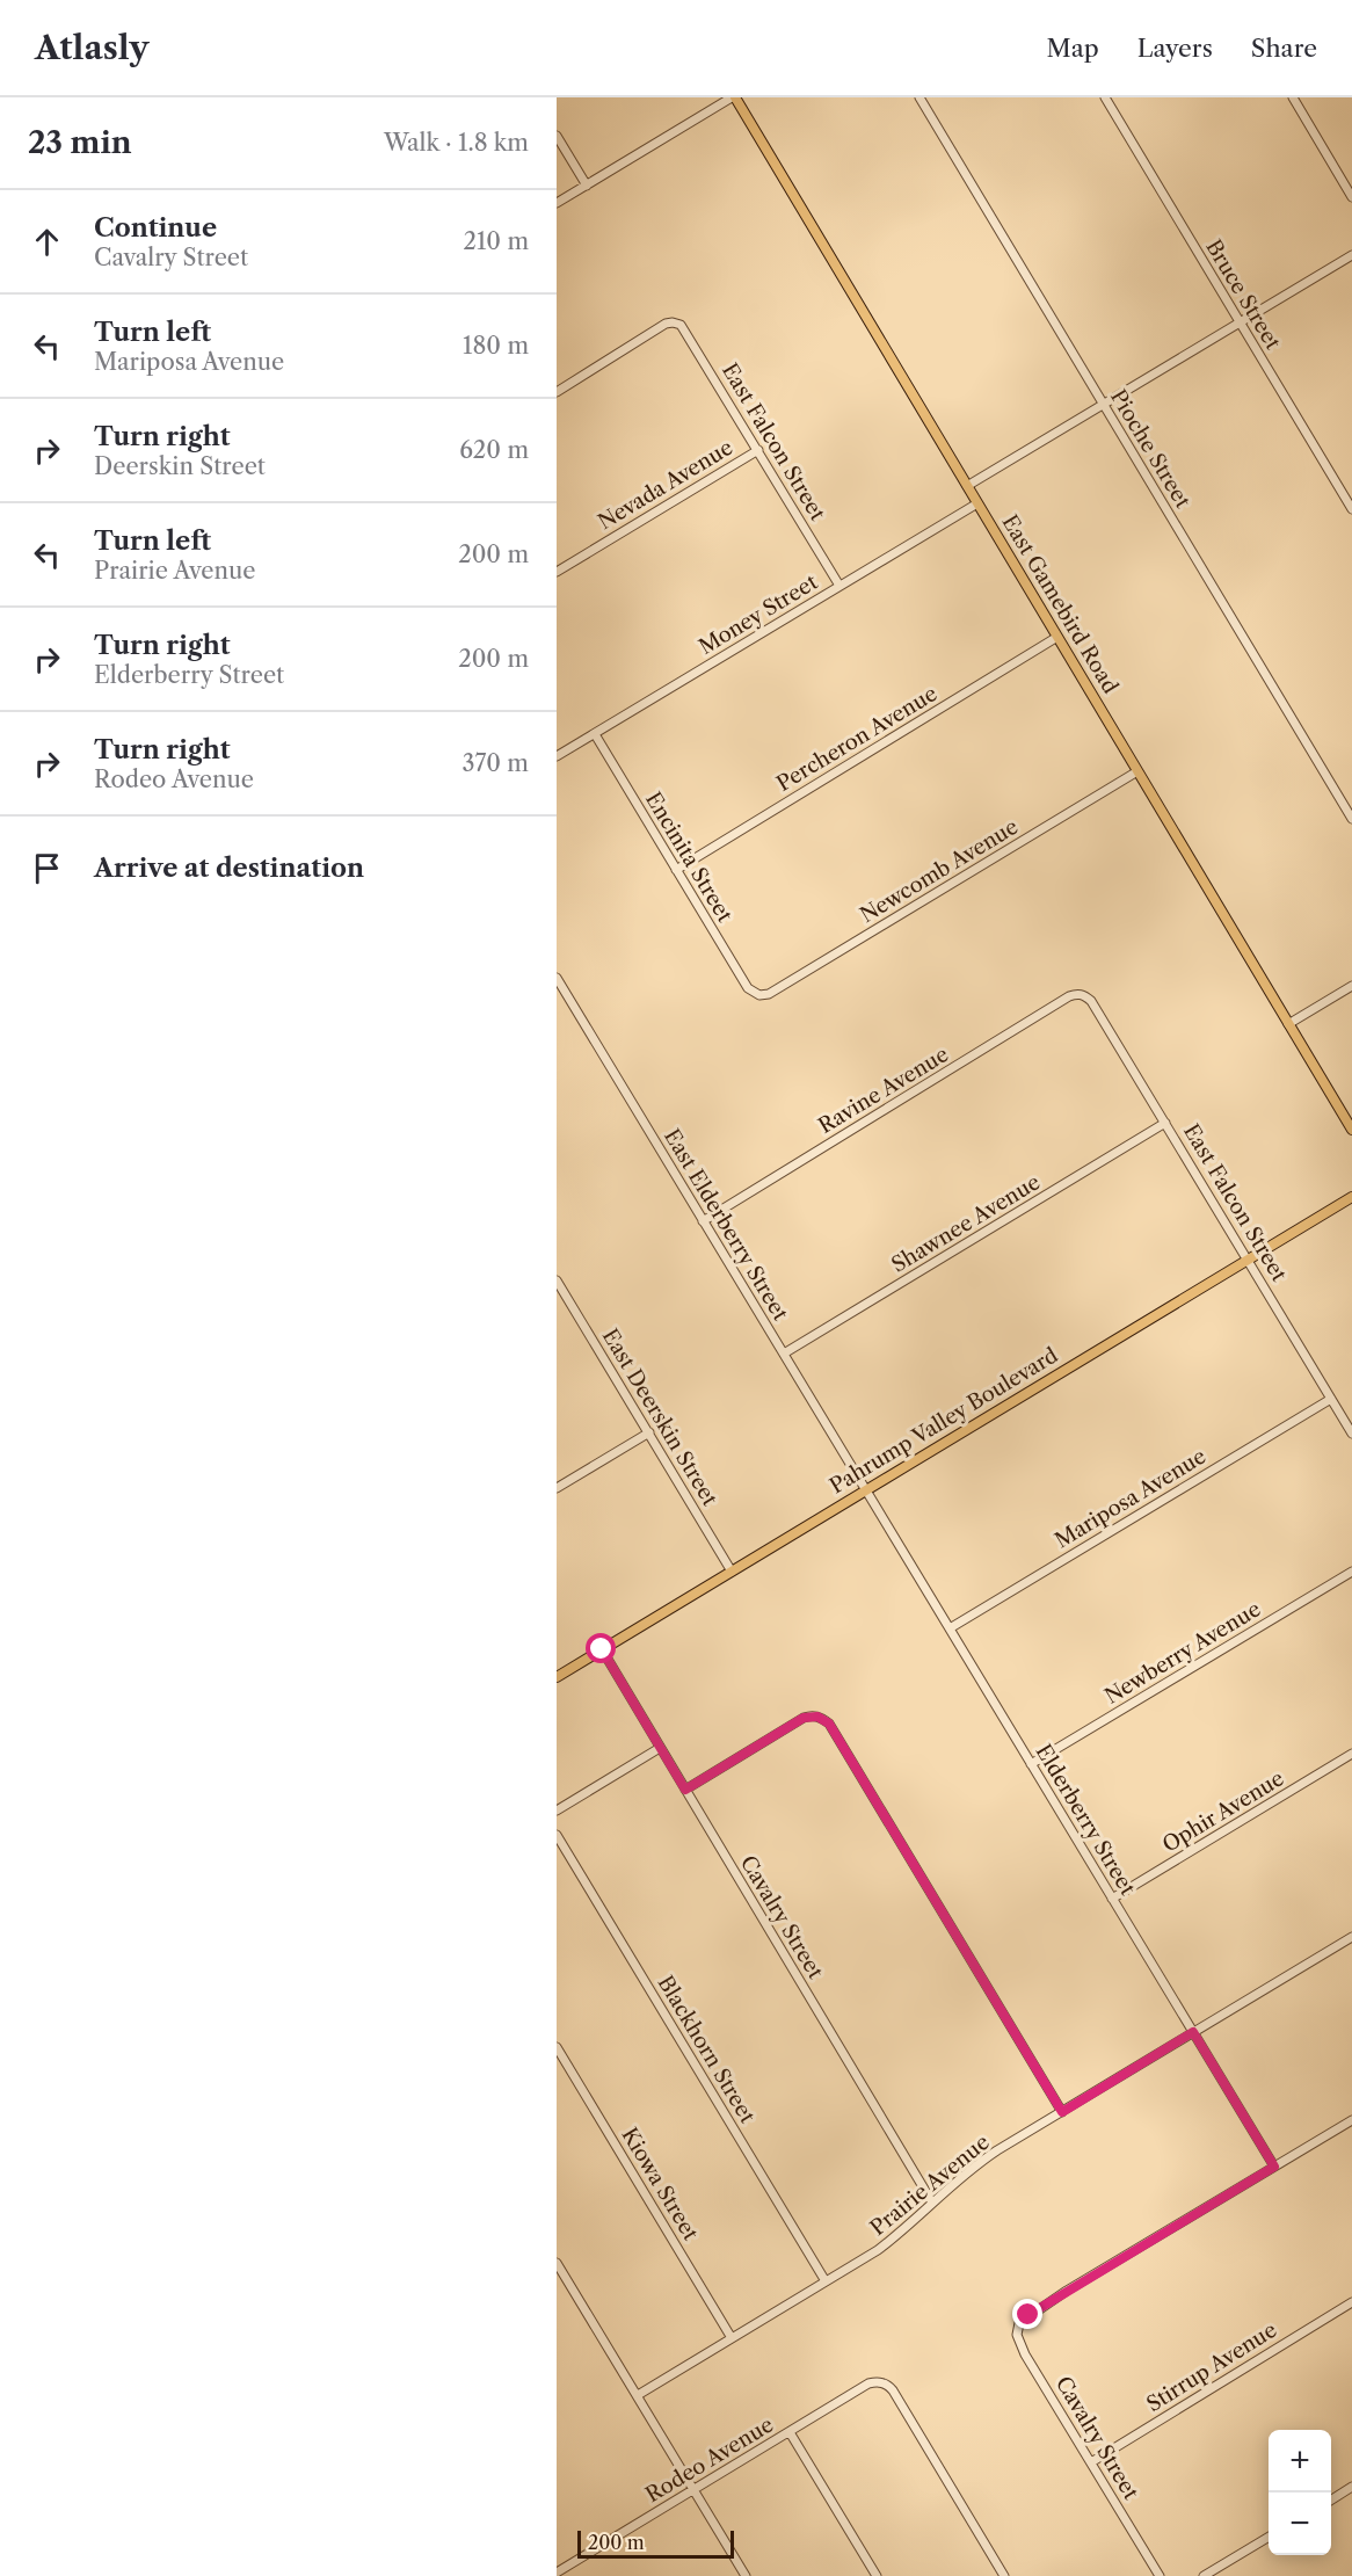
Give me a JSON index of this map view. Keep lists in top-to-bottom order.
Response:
{
  "streets": {
    "main road": ["East Gamebird Road", "Pahrump Valley Boulevard"],
    "street": [
      "Bruce Street",
      "East Falcon Street",
      "Pioche Street",
      "Nevada Avenue",
      "Money Street",
      "Percheron Avenue",
      "Encinita Street",
      "Newcomb Avenue",
      "Ravine Avenue",
      "Shawnee Avenue",
      "East Elderberry Street",
      "East Deerskin Street",
      "Mariposa Avenue",
      "Newberry Avenue",
      "Ophir Avenue",
      "Elderberry Street",
      "Cavalry Street",
      "Blackhorn Street",
      "Kiowa Street",
      "Prairie Avenue",
      "Stirrup Avenue",
      "Rodeo Avenue"
    ]
  },
  "crossings": [
    ["East Falcon Street", "Nevada Avenue"],
    ["East Falcon Street", "Money Street"],
    ["East Falcon Street", "Ravine Avenue"],
    ["East Falcon Street", "Shawnee Avenue"],
    ["East Falcon Street", "Pahrump Valley Boulevard"],
    ["East Falcon Street", "Mariposa Avenue"],
    ["East Gamebird Road", "Money Street"],
    ["East Gamebird Road", "Percheron Avenue"],
    ["East Gamebird Road", "Newcomb Avenue"],
    ["Money Street", "Encinita Street"],
    ["Percheron Avenue", "Encinita Street"],
    ["Encinita Street", "Newcomb Avenue"],
    ["Ravine Avenue", "East Elderberry Street"],
    ["Shawnee Avenue", "East Elderberry Street"],
    ["East Elderberry Street", "Pahrump Valley Boulevard"],
    ["East Elderberry Street", "Elderberry Street"],
    ["East Deerskin Street", "Pahrump Valley Boulevard"],
    ["Pahrump Valley Boulevard", "Elderberry Street"],
    ["Pahrump Valley Boulevard", "Cavalry Street"],
    ["Mariposa Avenue", "Elderberry Street"],
    ["Newberry Avenue", "Elderberry Street"],
    ["Ophir Avenue", "Elderberry Street"],
    ["Elderberry Street", "Cavalry Street"],
    ["Elderberry Street", "Prairie Avenue"],
    ["Cavalry Street", "Prairie Avenue"],
    ["Cavalry Street", "Stirrup Avenue"],
    ["Blackhorn Street", "Prairie Avenue"],
    ["Kiowa Street", "Prairie Avenue"]
  ],
  "scale_bar": "200 m",
  "page": {
    "header": "Atlasly",
    "nav": ["Map", "Layers", "Share"],
    "heading": ["23 min", "Walk · 1.8 km"],
    "list": [
      ["Continue", "Cavalry Street", "210 m"],
      ["Turn left", "Mariposa Avenue", "180 m"],
      ["Turn right", "Deerskin Street", "620 m"],
      ["Turn left", "Prairie Avenue", "200 m"],
      ["Turn right", "Elderberry Street", "200 m"],
      ["Turn right", "Rodeo Avenue", "370 m"],
      "Arrive at destination"
    ],
    "map_buttons": ["+", "−"],
    "scale": "200 m"
  }
}
